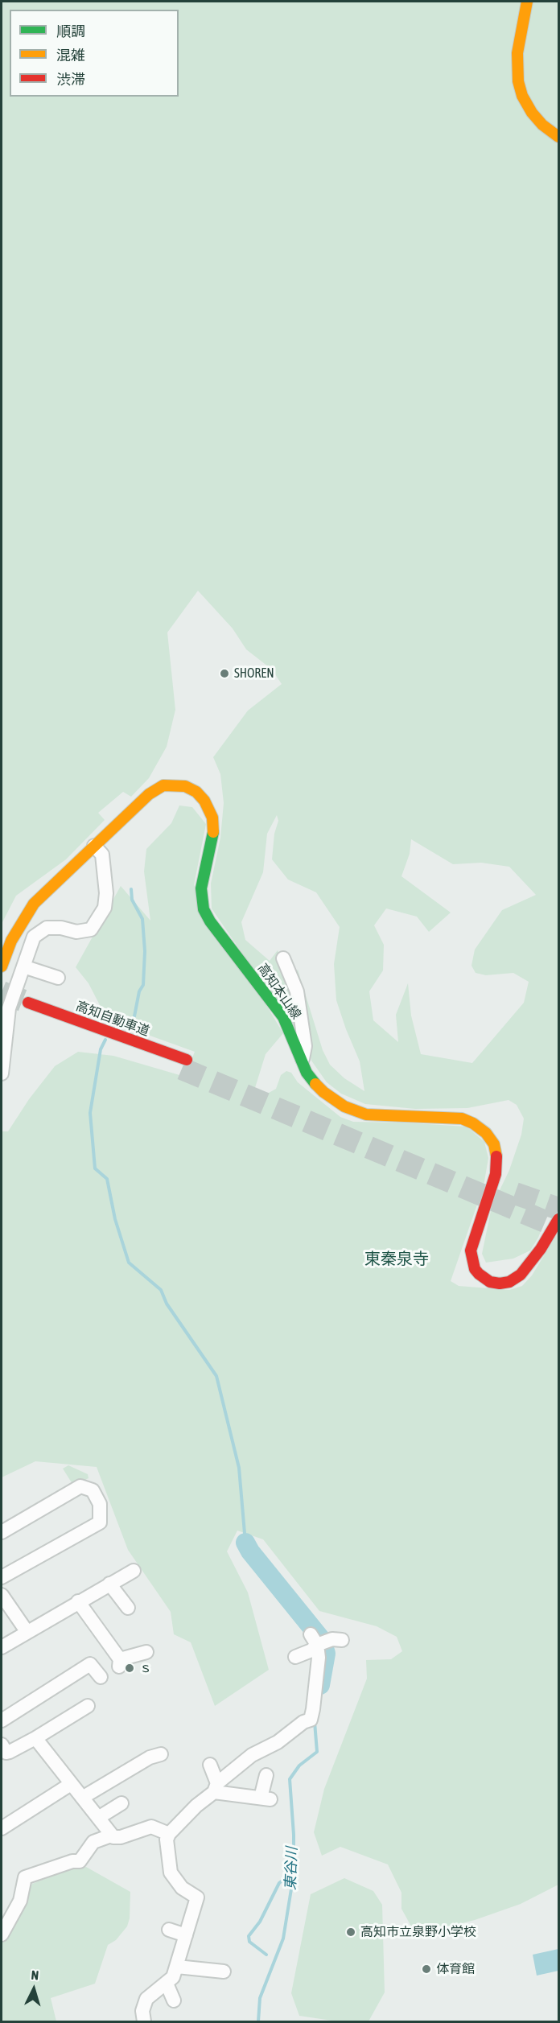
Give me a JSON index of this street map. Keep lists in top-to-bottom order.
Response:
{
  "streets": {
    "main road": ["高知本山線", "高知自動車道"]
  },
  "districts": ["東秦泉寺"],
  "water": ["東谷川"],
  "places": [
    "SHOREN",
    "ｓ",
    "高知市立泉野小学校",
    "体育館"
  ],
  "legend": ["順調", "混雑", "渋滞"],
  "north": "top"
}
